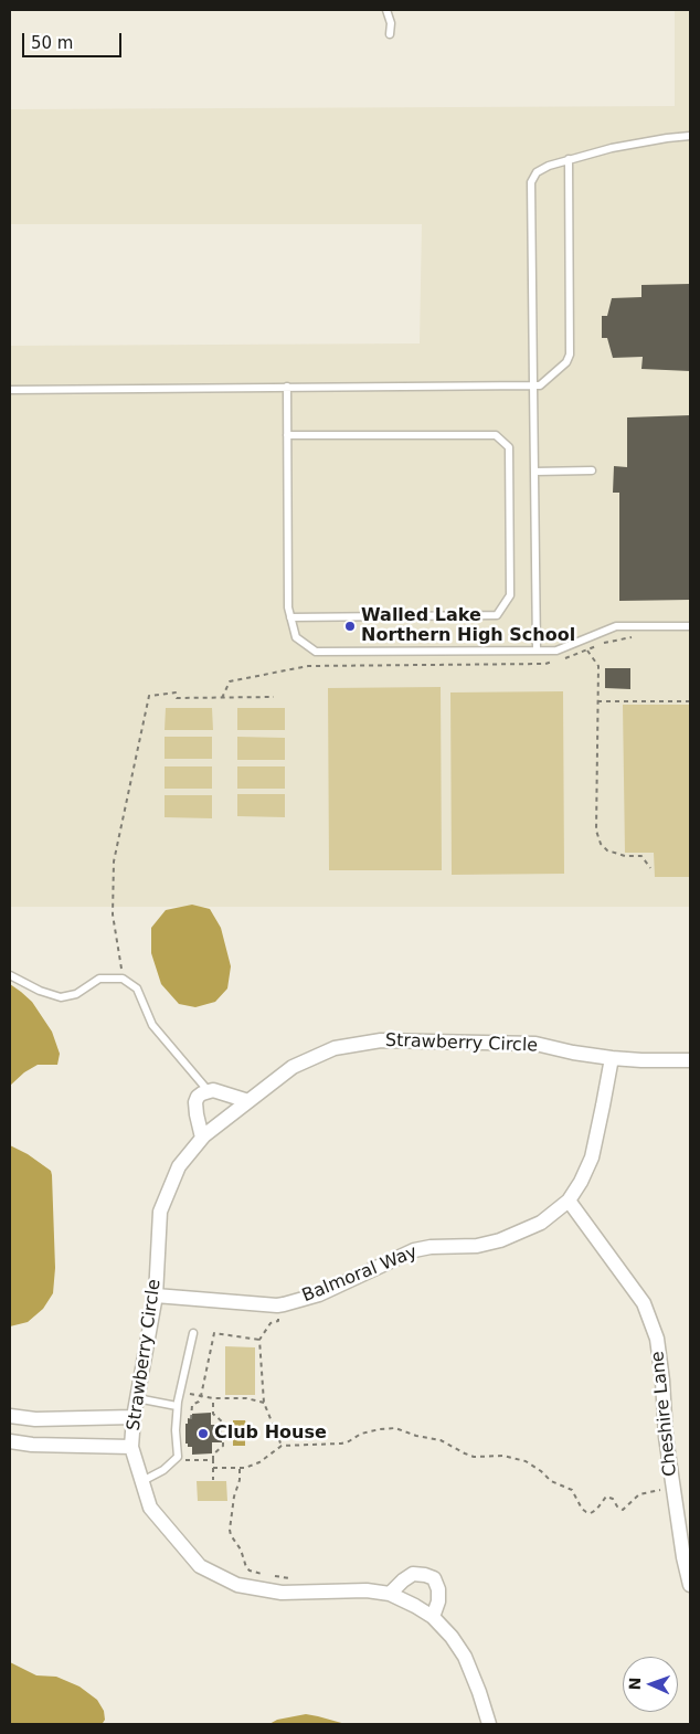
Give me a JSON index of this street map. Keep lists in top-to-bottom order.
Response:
{
  "streets": {
    "street": ["Strawberry Circle", "Balmoral Way", "Cheshire Lane"]
  },
  "crossings": [
    ["Strawberry Circle", "Balmoral Way"],
    ["Balmoral Way", "Cheshire Lane"]
  ],
  "places": ["Walled Lake Northern High School", "Club House"],
  "scale_bar": "50 m",
  "north": "left"
}
